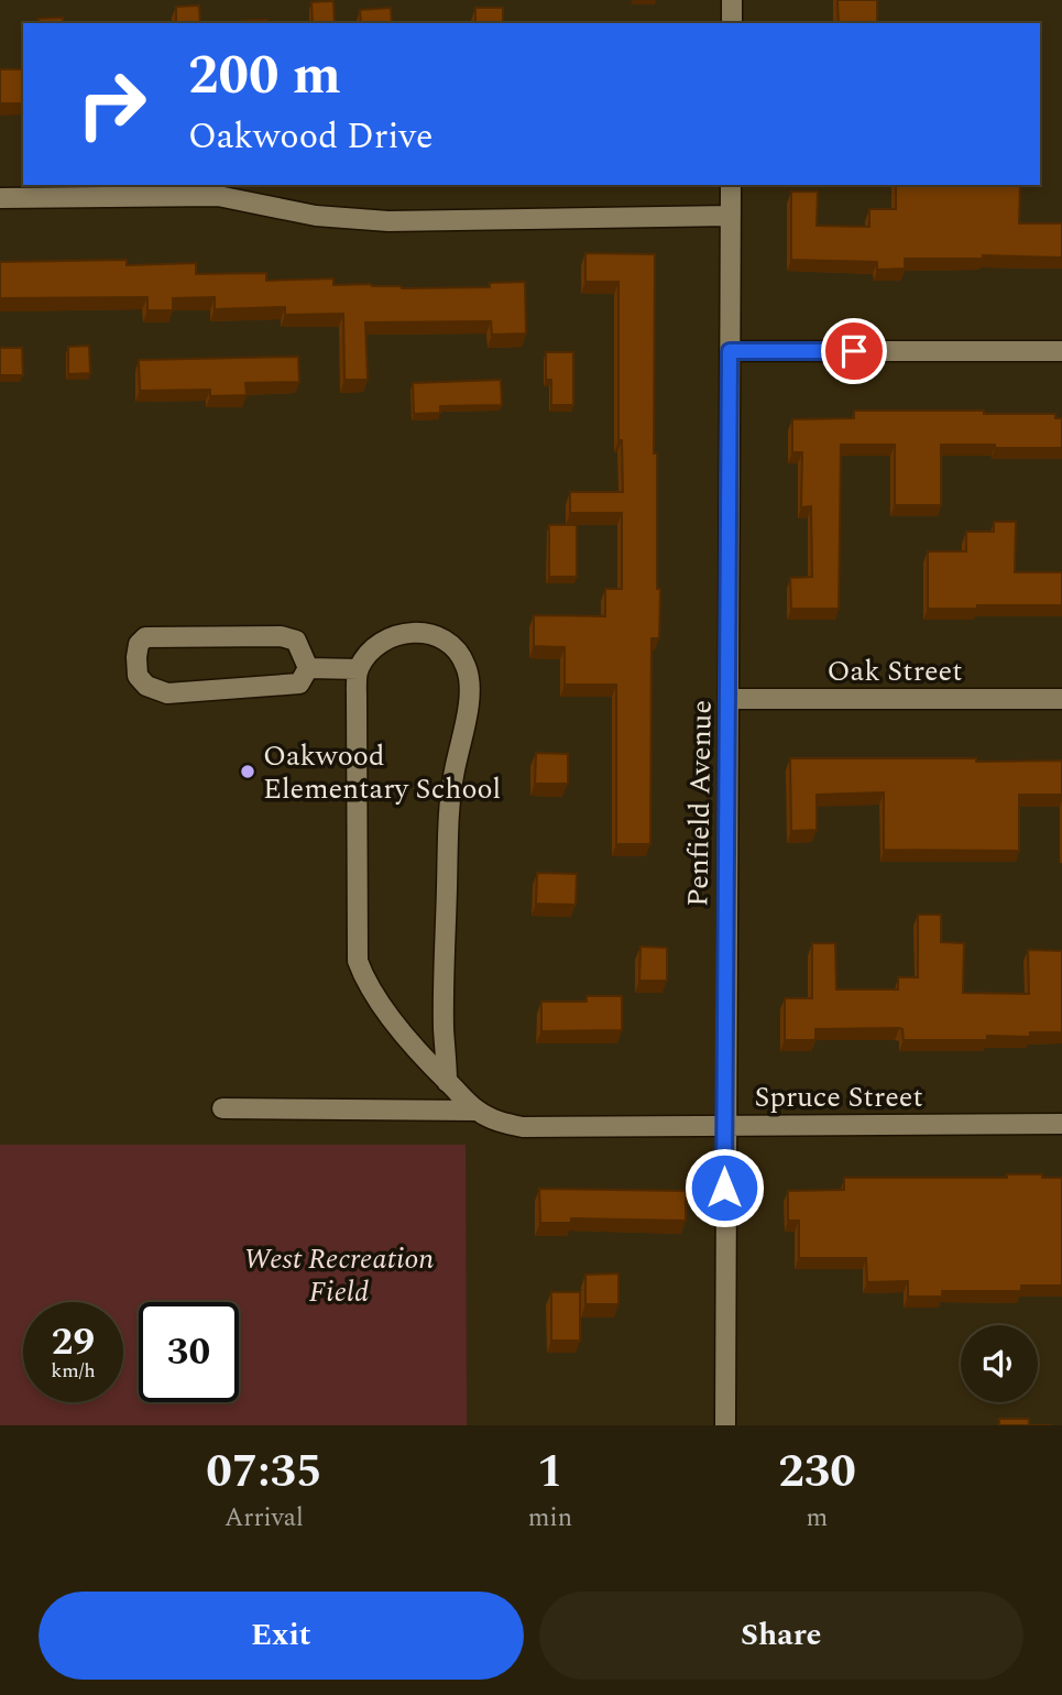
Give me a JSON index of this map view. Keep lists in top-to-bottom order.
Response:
{
  "streets": {
    "street": ["Oak Street", "Penfield Avenue", "Spruce Street"]
  },
  "crossings": [
    ["Oak Street", "Penfield Avenue"],
    ["Penfield Avenue", "Spruce Street"]
  ],
  "parks": ["West Recreation Field"],
  "places": ["Oakwood Elementary School"],
  "page": {
    "turn": ["200 m", "Oakwood Drive"],
    "speed": "29 km/h",
    "limit": "30",
    "eta": [
      "07:35",
      "Arrival",
      "1",
      "min",
      "230",
      "m"
    ],
    "buttons": ["Exit", "Share"]
  }
}
